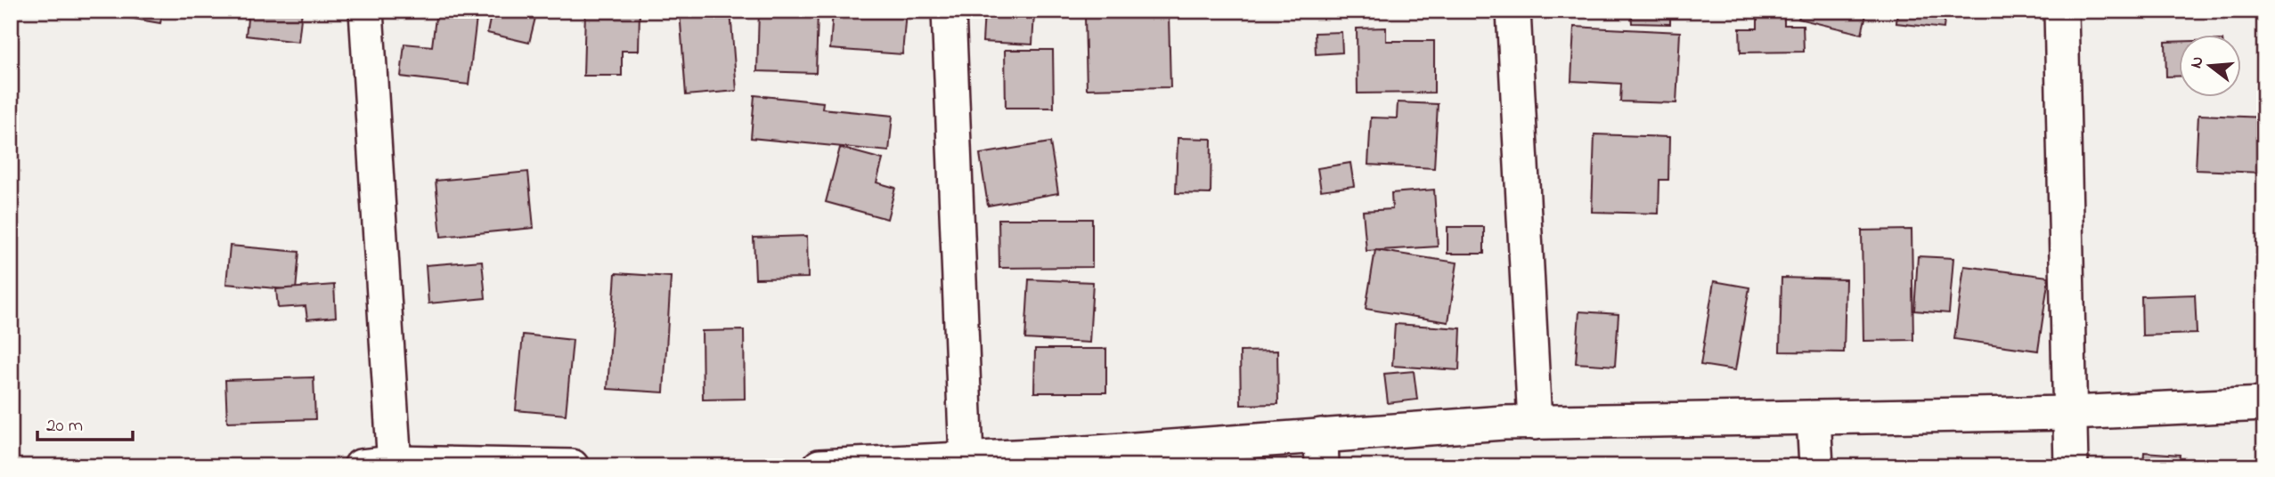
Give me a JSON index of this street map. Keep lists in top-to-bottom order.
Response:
{
  "scale_bar": "20 m",
  "north": "left"
}
